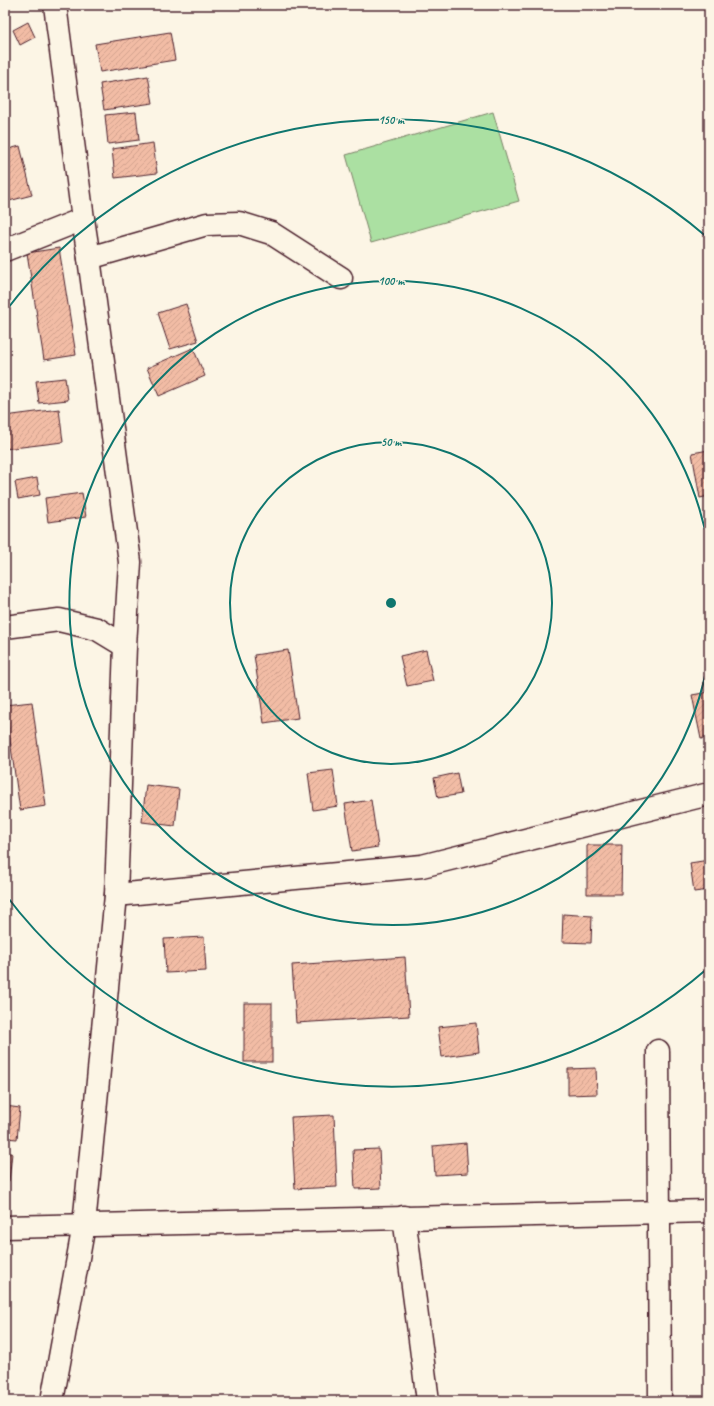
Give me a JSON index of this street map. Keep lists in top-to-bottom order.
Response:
{
  "rings": ["150 m", "100 m", "50 m"]
}
